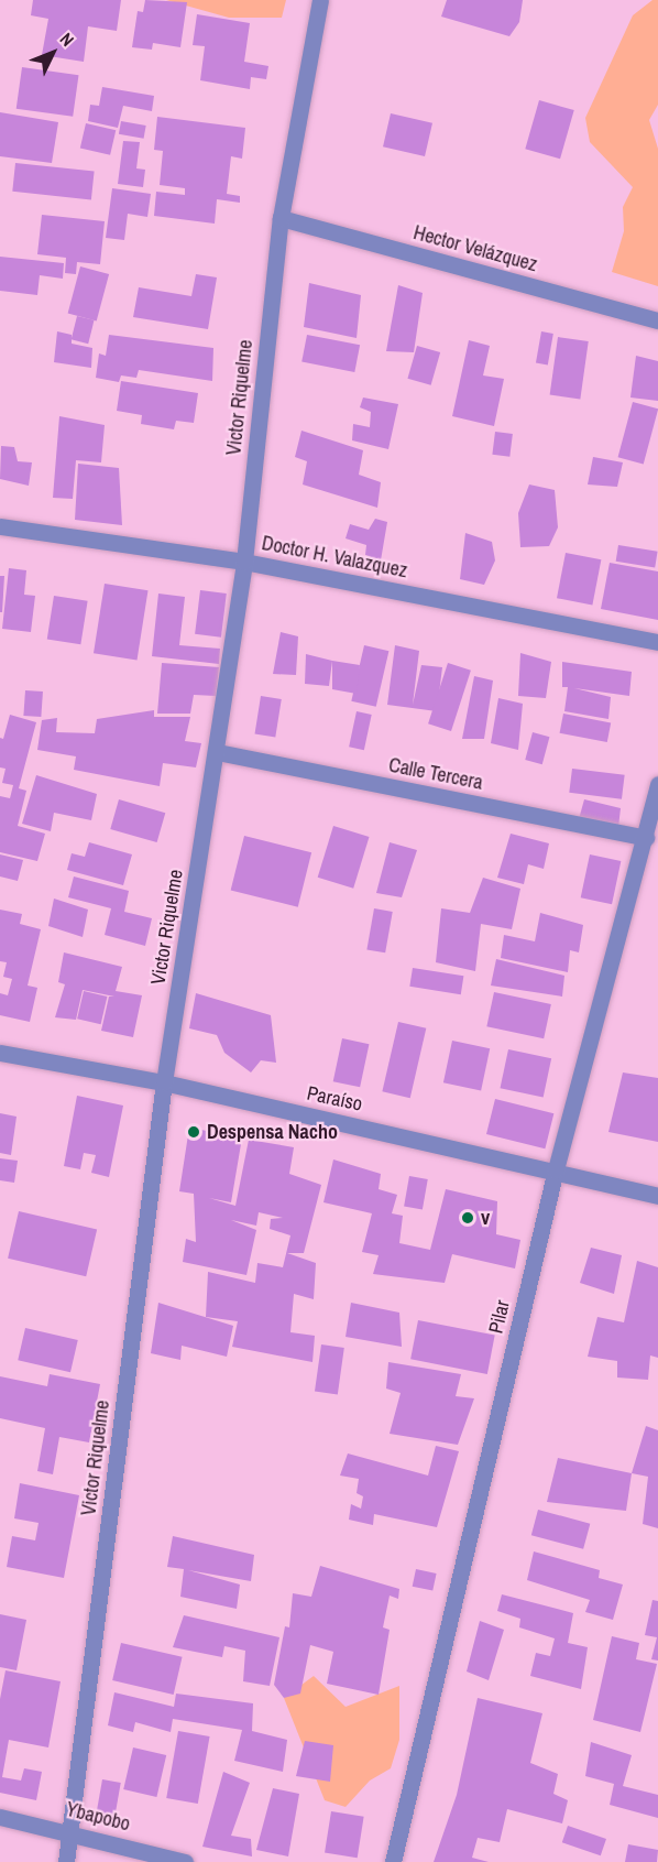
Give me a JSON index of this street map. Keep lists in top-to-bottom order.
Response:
{
  "streets": {
    "street": [
      "Hector Velázquez",
      "Victor Riquelme",
      "Doctor H. Valazquez",
      "Calle Tercera",
      "Paraíso",
      "Pilar",
      "Ybapobo"
    ]
  },
  "crossings": [
    ["Hector Velázquez", "Victor Riquelme"],
    ["Victor Riquelme", "Doctor H. Valazquez"],
    ["Victor Riquelme", "Calle Tercera"],
    ["Victor Riquelme", "Paraíso"],
    ["Victor Riquelme", "Ybapobo"],
    ["Calle Tercera", "Pilar"],
    ["Paraíso", "Pilar"]
  ],
  "places": ["Despensa Nacho", "v"],
  "north": "top right"
}
